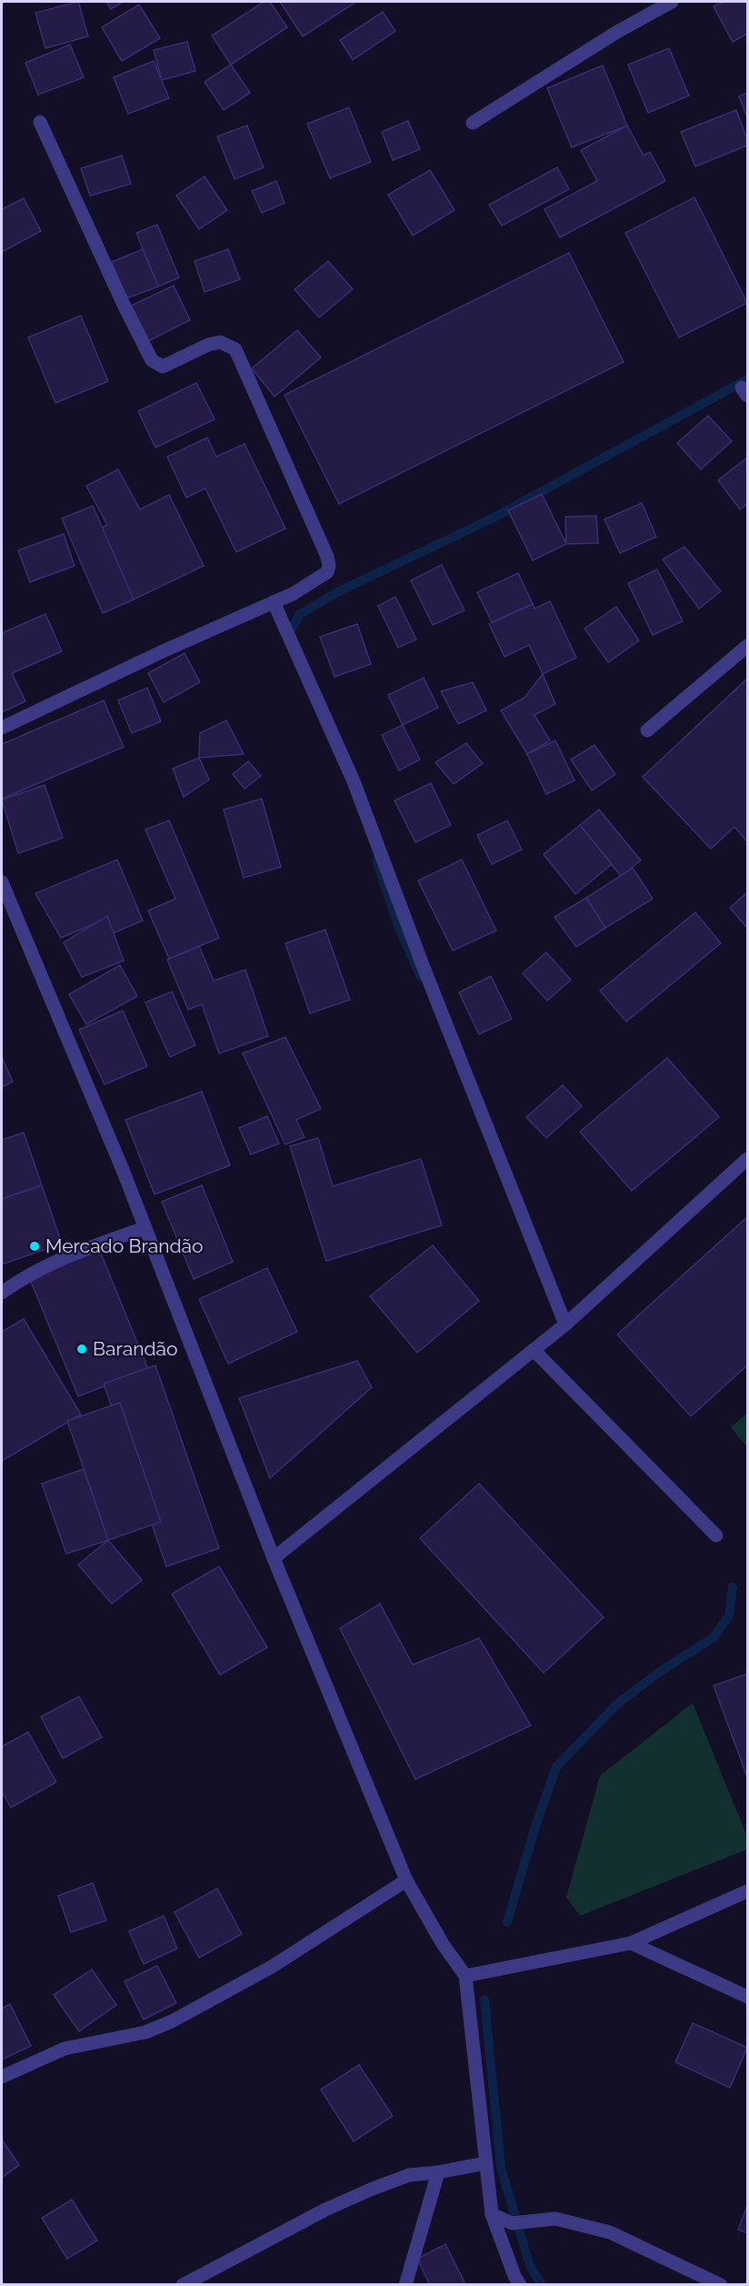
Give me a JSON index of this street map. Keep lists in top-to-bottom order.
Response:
{
  "places": ["Mercado Brandão", "Barandão"]
}
